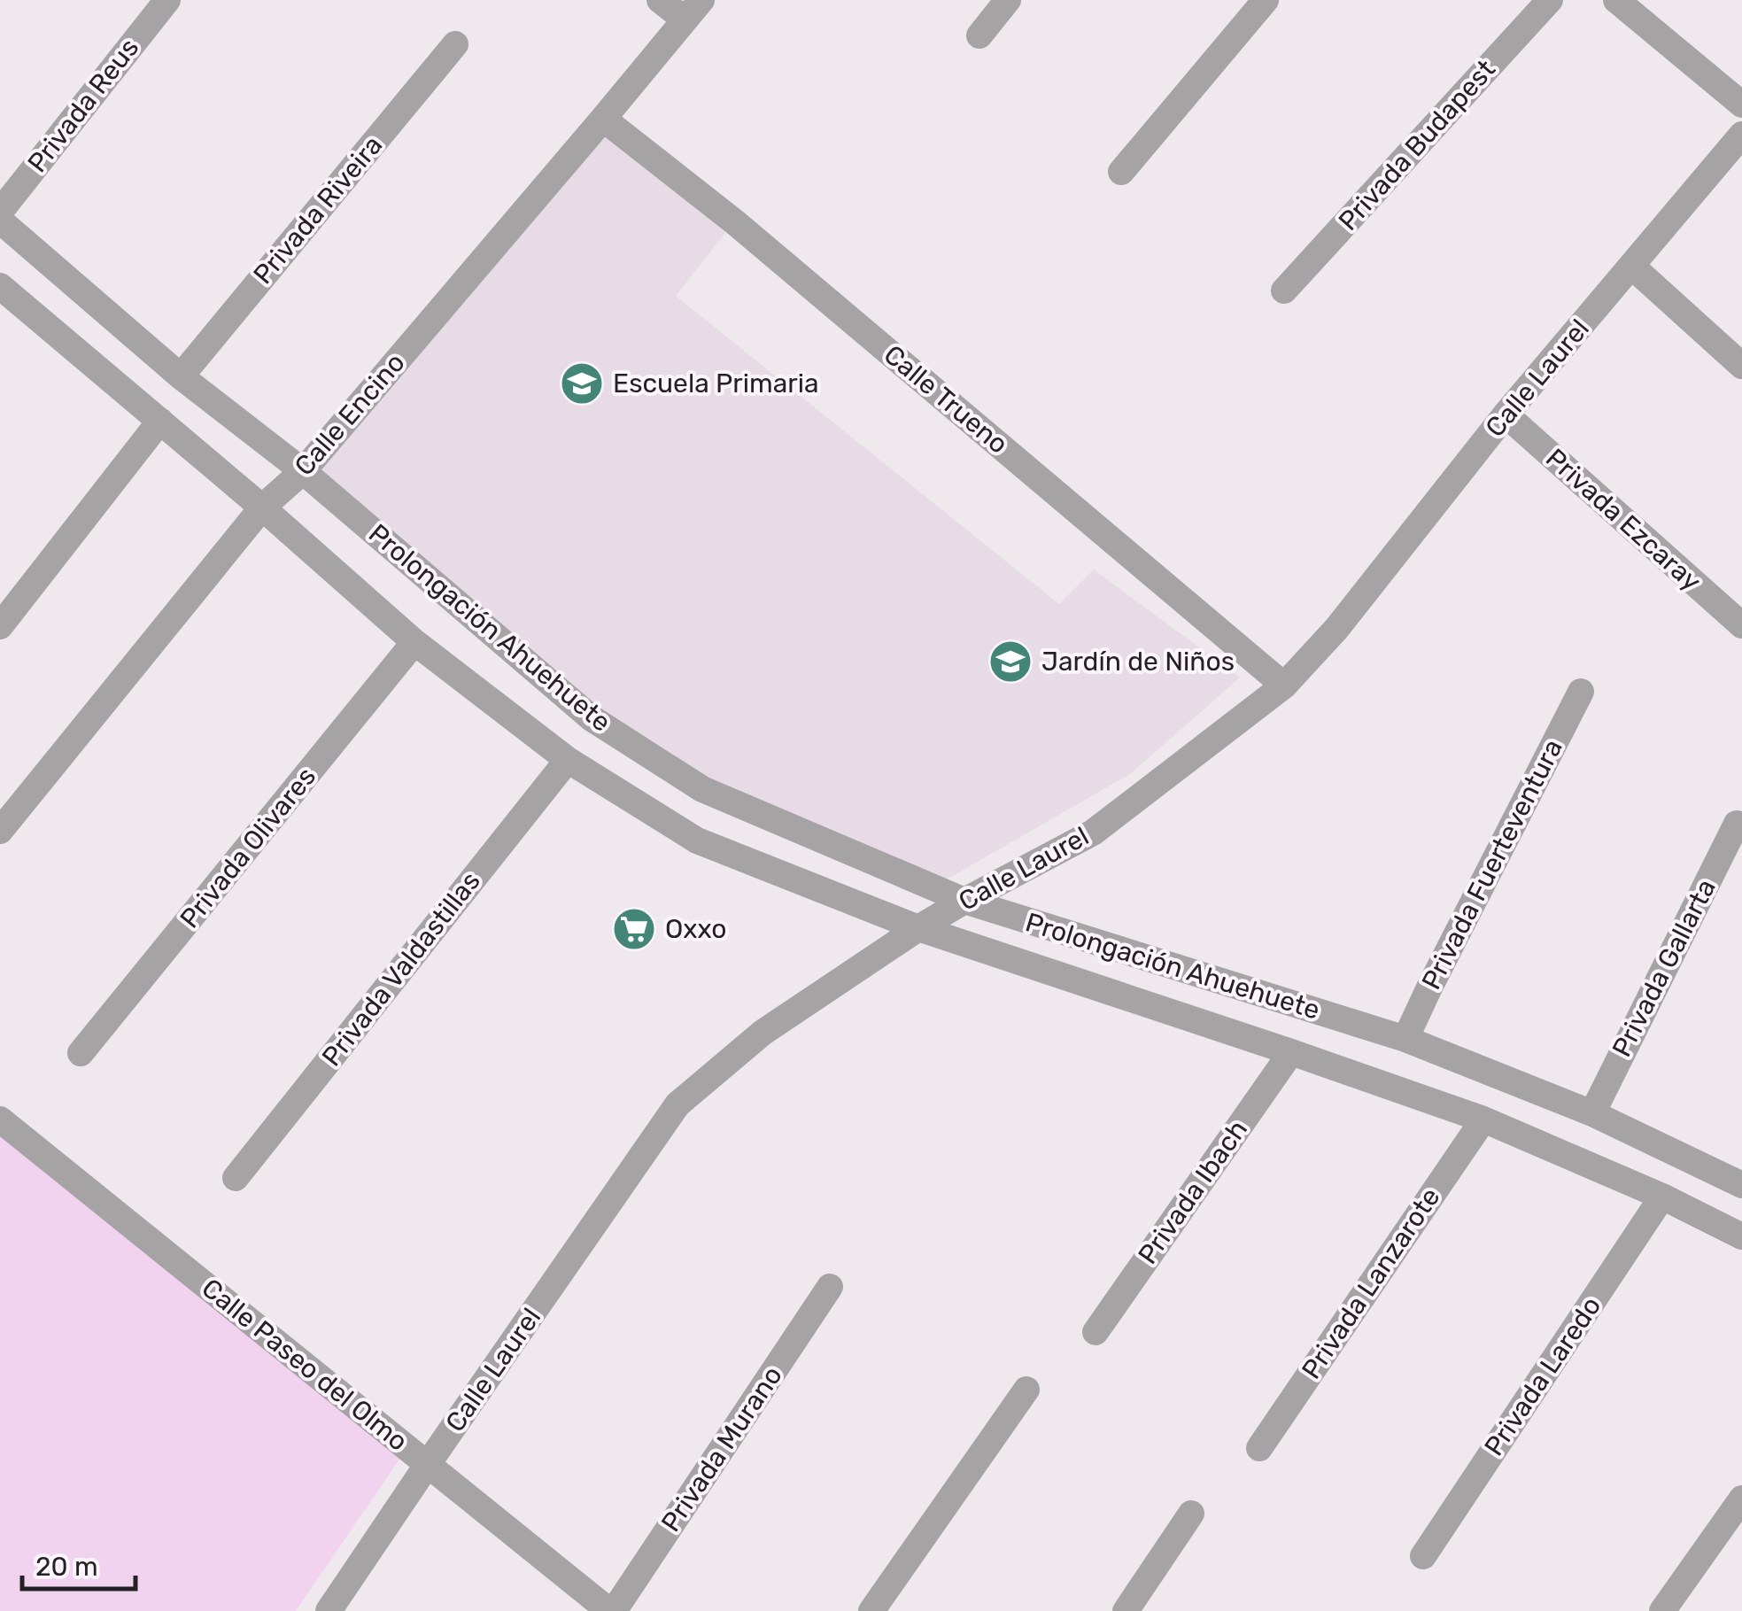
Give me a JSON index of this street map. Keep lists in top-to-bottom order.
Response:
{
  "streets": {
    "street": [
      "Privada Reus",
      "Privada Budapest",
      "Privada Riveira",
      "Calle Laurel",
      "Calle Trueno",
      "Calle Encino",
      "Privada Ezcaray",
      "Prolongación Ahuehuete",
      "Privada Olivares",
      "Privada Fuerteventura",
      "Privada Gallarta",
      "Privada Valdastillas",
      "Privada Ibach",
      "Privada Lanzarote",
      "Calle Paseo del Olmo",
      "Privada Laredo",
      "Privada Murano"
    ]
  },
  "crossings": [
    ["Privada Riveira", "Prolongación Ahuehuete"],
    ["Calle Laurel", "Calle Trueno"],
    ["Calle Laurel", "Privada Ezcaray"],
    ["Calle Laurel", "Prolongación Ahuehuete"],
    ["Calle Laurel", "Calle Paseo del Olmo"],
    ["Calle Trueno", "Calle Encino"],
    ["Calle Encino", "Prolongación Ahuehuete"],
    ["Prolongación Ahuehuete", "Privada Olivares"],
    ["Prolongación Ahuehuete", "Privada Fuerteventura"],
    ["Prolongación Ahuehuete", "Privada Gallarta"],
    ["Prolongación Ahuehuete", "Privada Valdastillas"],
    ["Prolongación Ahuehuete", "Privada Ibach"],
    ["Prolongación Ahuehuete", "Privada Lanzarote"],
    ["Prolongación Ahuehuete", "Privada Laredo"],
    ["Calle Paseo del Olmo", "Privada Murano"]
  ],
  "places": {
    "school or university": ["Escuela Primaria", "Jardín de Niños"],
    "supermarket": ["Oxxo"]
  },
  "scale_bar": "20 m"
}
